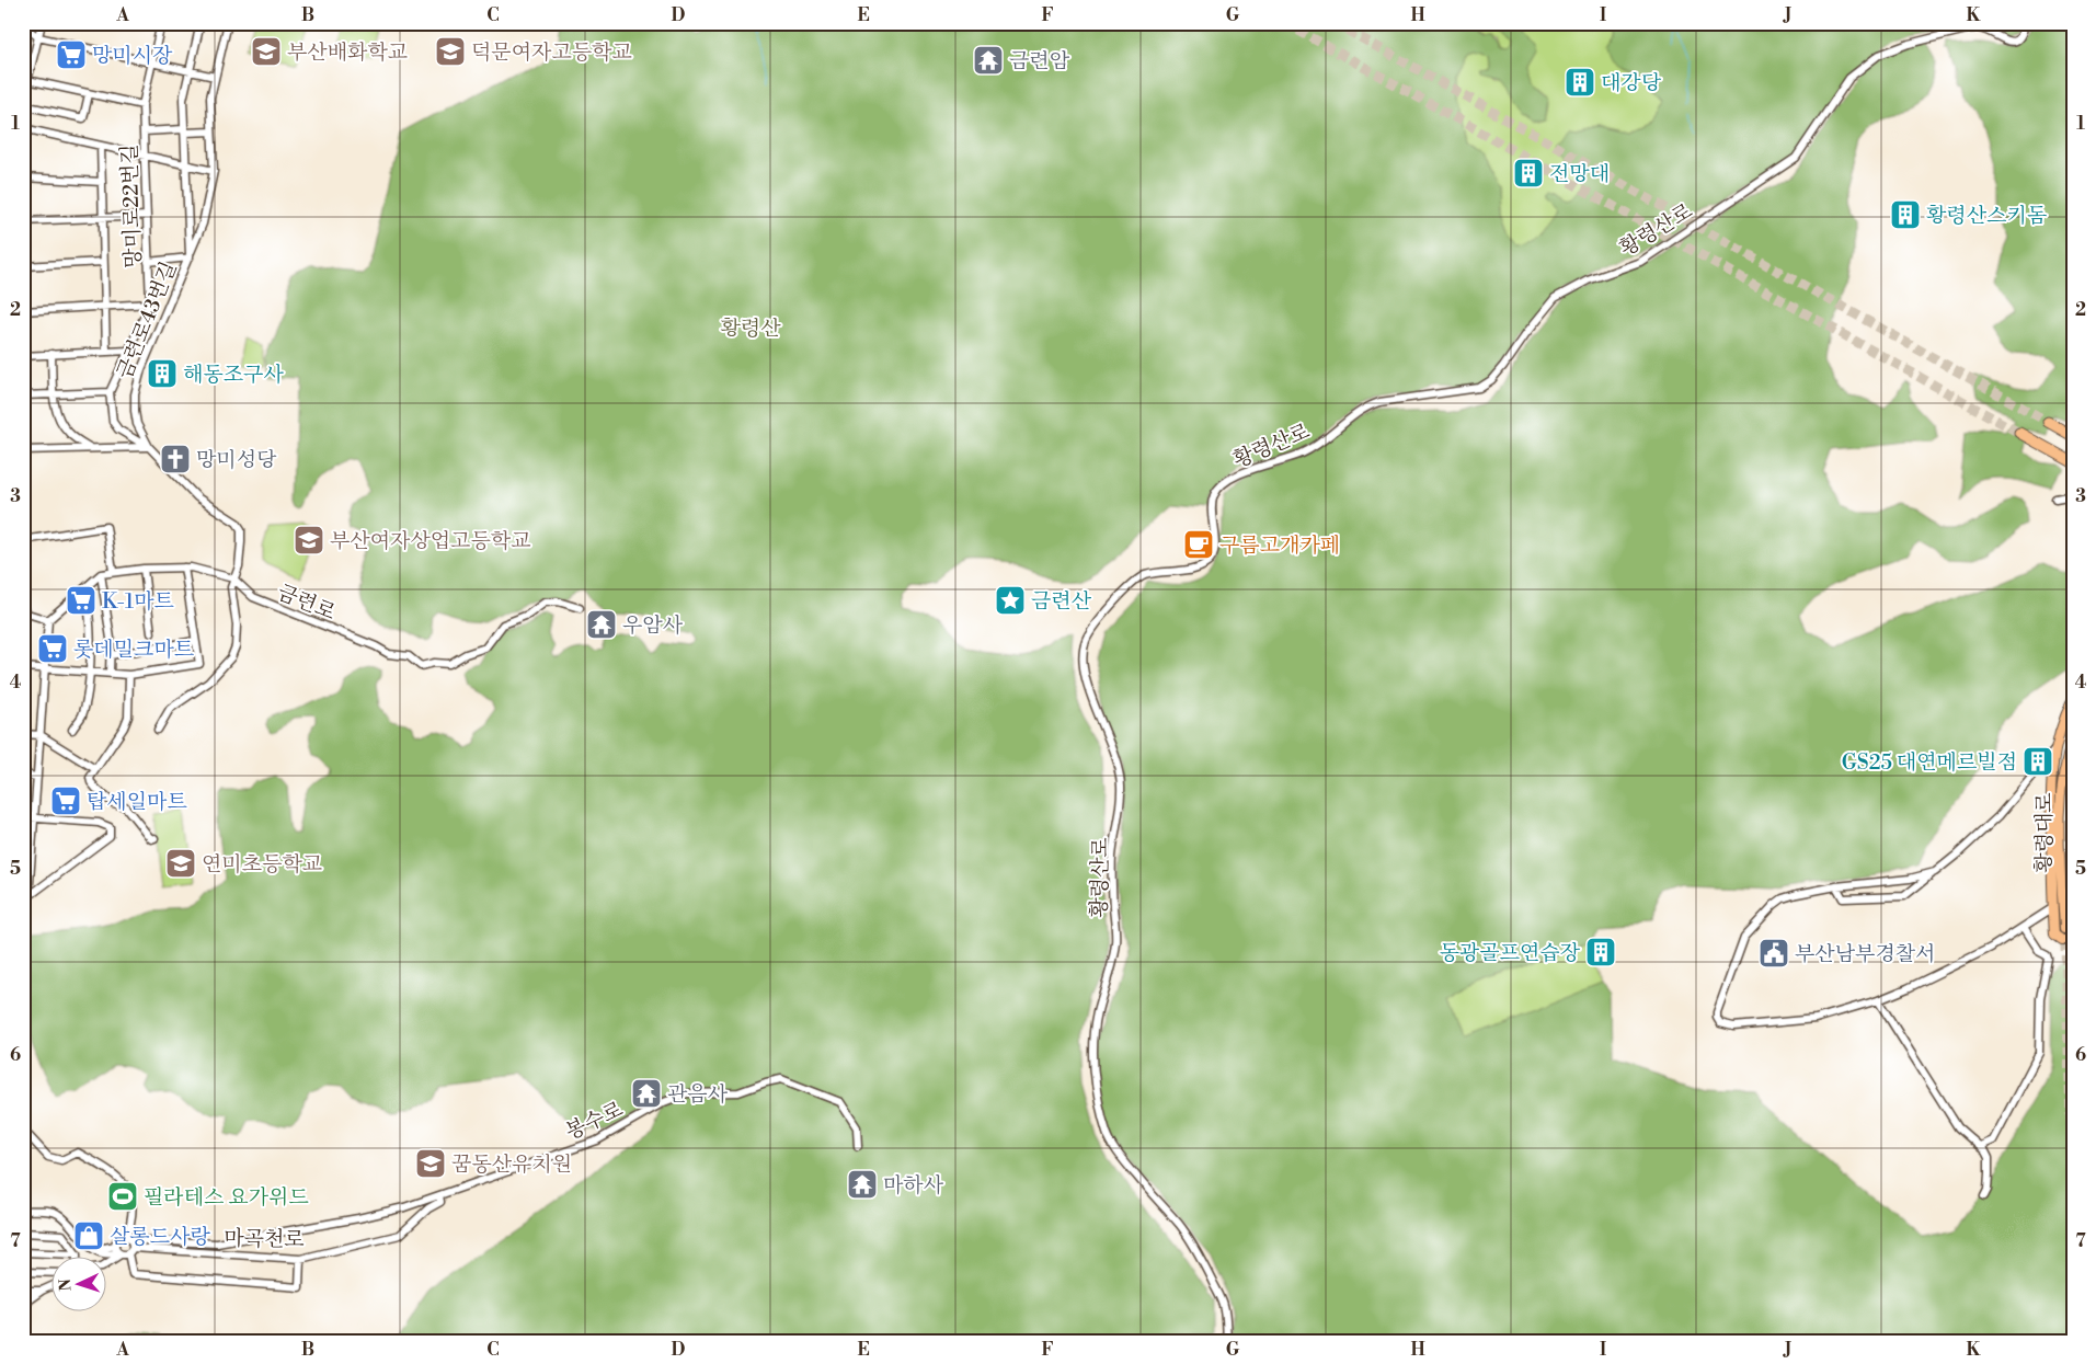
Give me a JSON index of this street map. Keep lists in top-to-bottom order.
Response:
{
  "streets": {
    "main road": ["황령대로"],
    "street": [
      "망미로22번길",
      "황령산로",
      "금련로43번길",
      "금련로",
      "봉수로",
      "마곡천로"
    ]
  },
  "crossings": [
    ["망미로22번길", "금련로43번길"],
    ["금련로43번길", "금련로"],
    ["봉수로", "마곡천로"]
  ],
  "parks": ["황령산"],
  "places": {
    "school or university": [
      "부산배화학교",
      "덕문여자고등학교",
      "부산여자상업고등학교",
      "연미초등학교",
      "꿈동산유치원"
    ],
    "supermarket": [
      "망미시장",
      "K-1마트",
      "롯데밀크마트",
      "탑세일마트"
    ],
    "temple": [
      "금련암",
      "우암사",
      "관음사",
      "마하사"
    ],
    "building": [
      "대강당",
      "전망대",
      "황령산스키돔",
      "해동조구사",
      "GS25 대연메르빌점",
      "동광골프연습장"
    ],
    "church": ["망미성당"],
    "cafe": ["구름고개카페"],
    "place": ["금련산"],
    "public building": ["부산남부경찰서"],
    "sports": ["필라테스 요가위드"],
    "shop": ["살롱드사랑"]
  },
  "north": "left",
  "grid": {
    "columns": [
      "A",
      "B",
      "C",
      "D",
      "E",
      "F",
      "G",
      "H",
      "I",
      "J",
      "K"
    ],
    "rows": [
      "1",
      "2",
      "3",
      "4",
      "5",
      "6",
      "7"
    ]
  }
}
